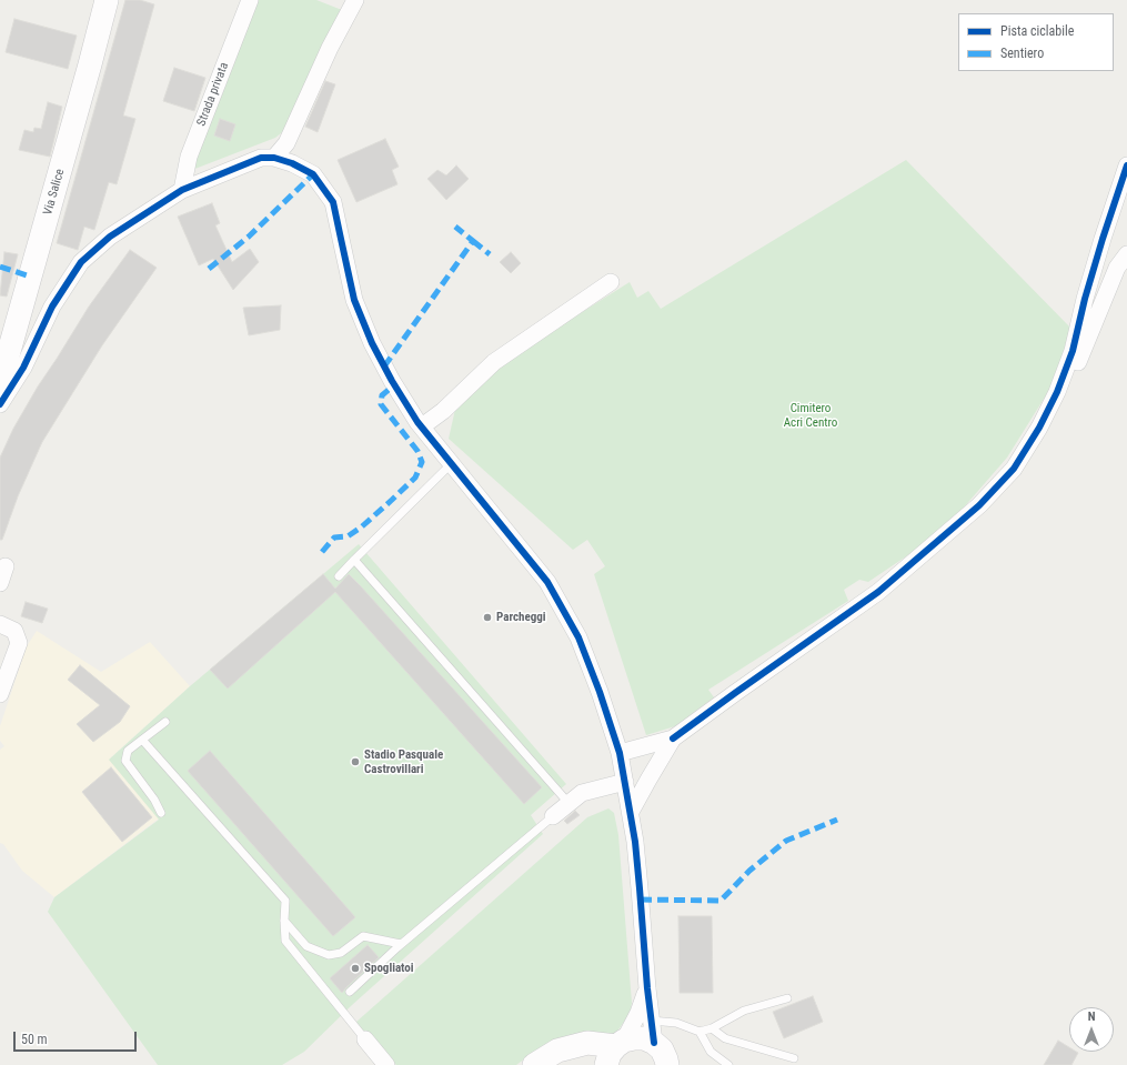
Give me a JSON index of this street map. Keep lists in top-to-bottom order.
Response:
{
  "streets": {
    "main road": ["Via Salice"],
    "street": ["Strada privata"]
  },
  "parks": ["Cimitero Acri Centro"],
  "places": ["Parcheggi", "Stadio Pasquale Castrovillari", "Spogliatoi"],
  "legend": ["Pista ciclabile", "Sentiero"],
  "scale_bar": "50 m",
  "north": "top"
}
